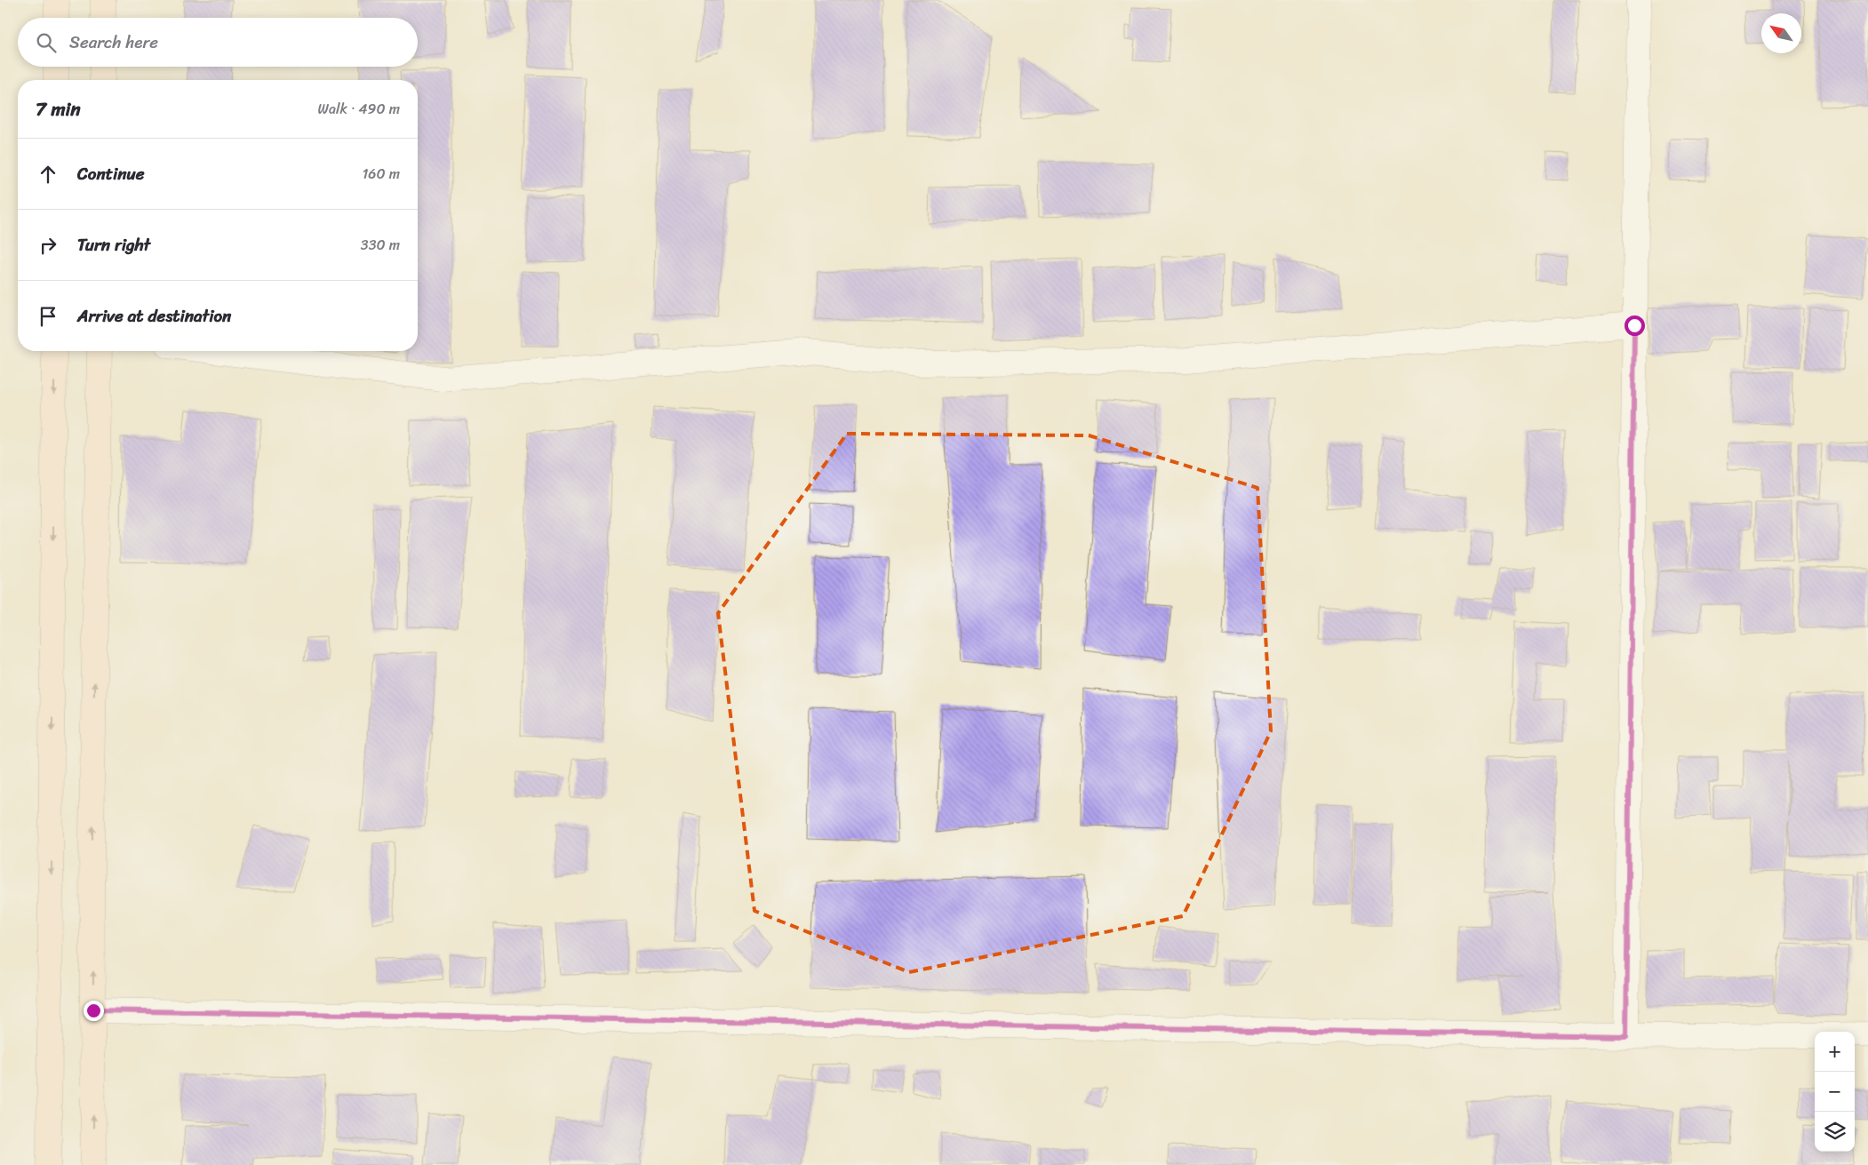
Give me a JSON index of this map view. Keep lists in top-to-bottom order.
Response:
{
  "north": "top left",
  "page": {
    "search": "Search here",
    "heading": ["7 min", "Walk · 490 m"],
    "list": [
      ["Continue", "160 m"],
      ["Turn right", "330 m"],
      "Arrive at destination"
    ],
    "map_buttons": ["+", "−"]
  }
}
